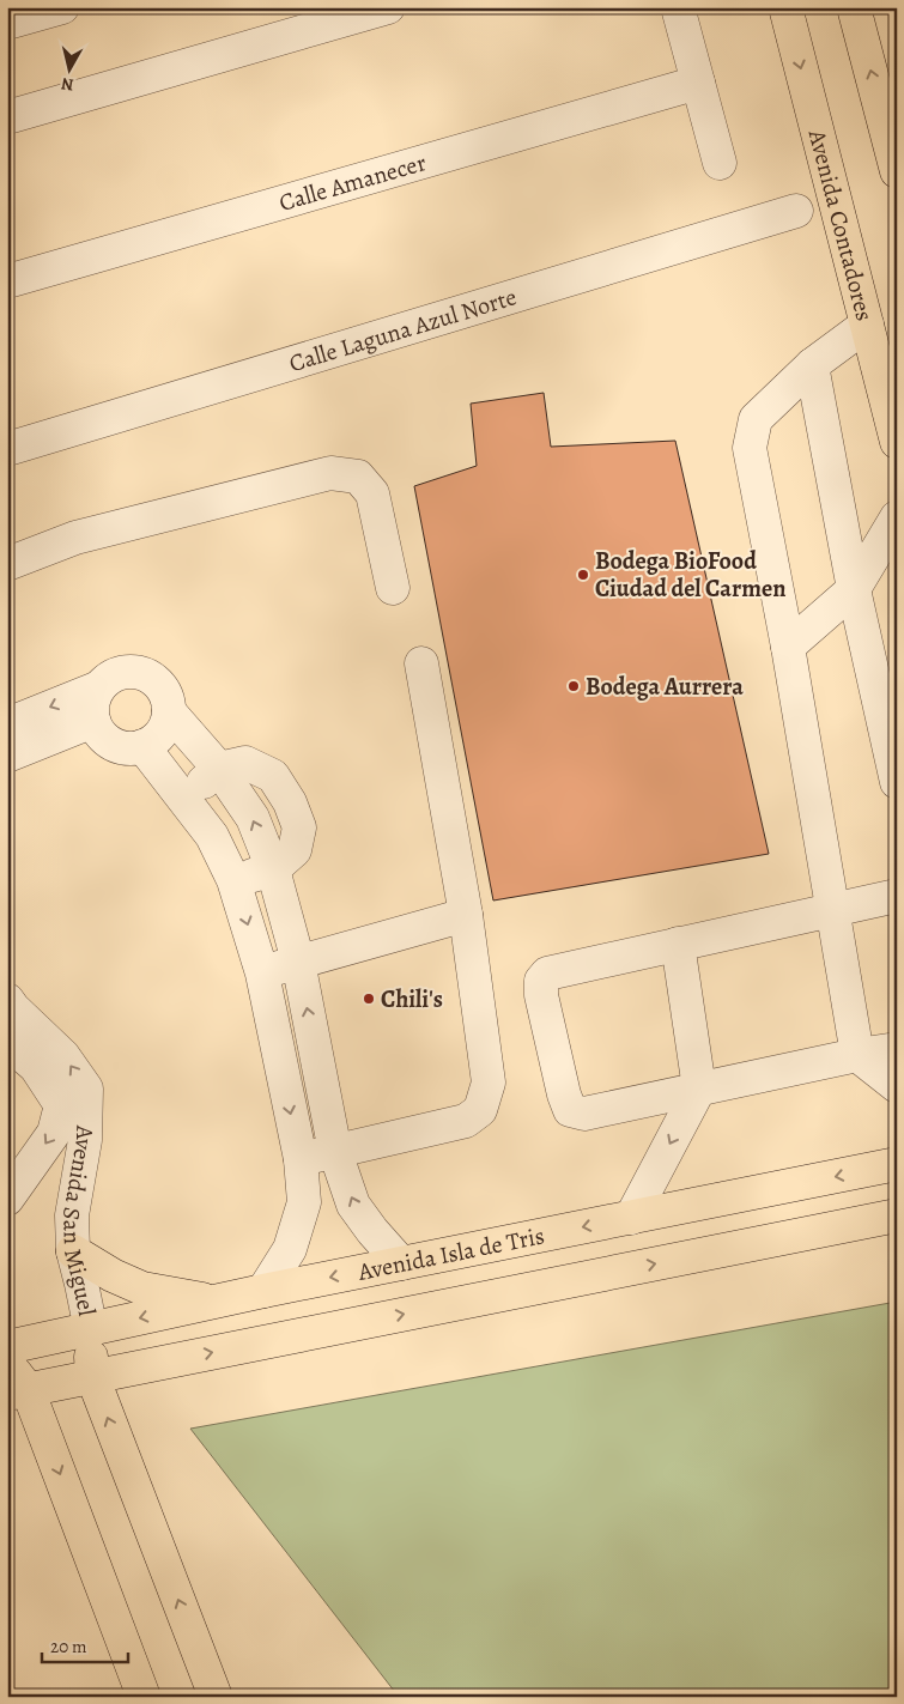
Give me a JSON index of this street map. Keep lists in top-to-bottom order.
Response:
{
  "streets": {
    "main road": ["Avenida Contadores", "Avenida Isla de Tris"],
    "street": ["Calle Amanecer", "Calle Laguna Azul Norte", "Avenida San Miguel"]
  },
  "crossings": [
    ["Avenida San Miguel", "Avenida Isla de Tris"]
  ],
  "places": ["Bodega BioFood Ciudad del Carmen", "Bodega Aurrera", "Chili's"],
  "scale_bar": "20 m",
  "north": "bottom"
}
